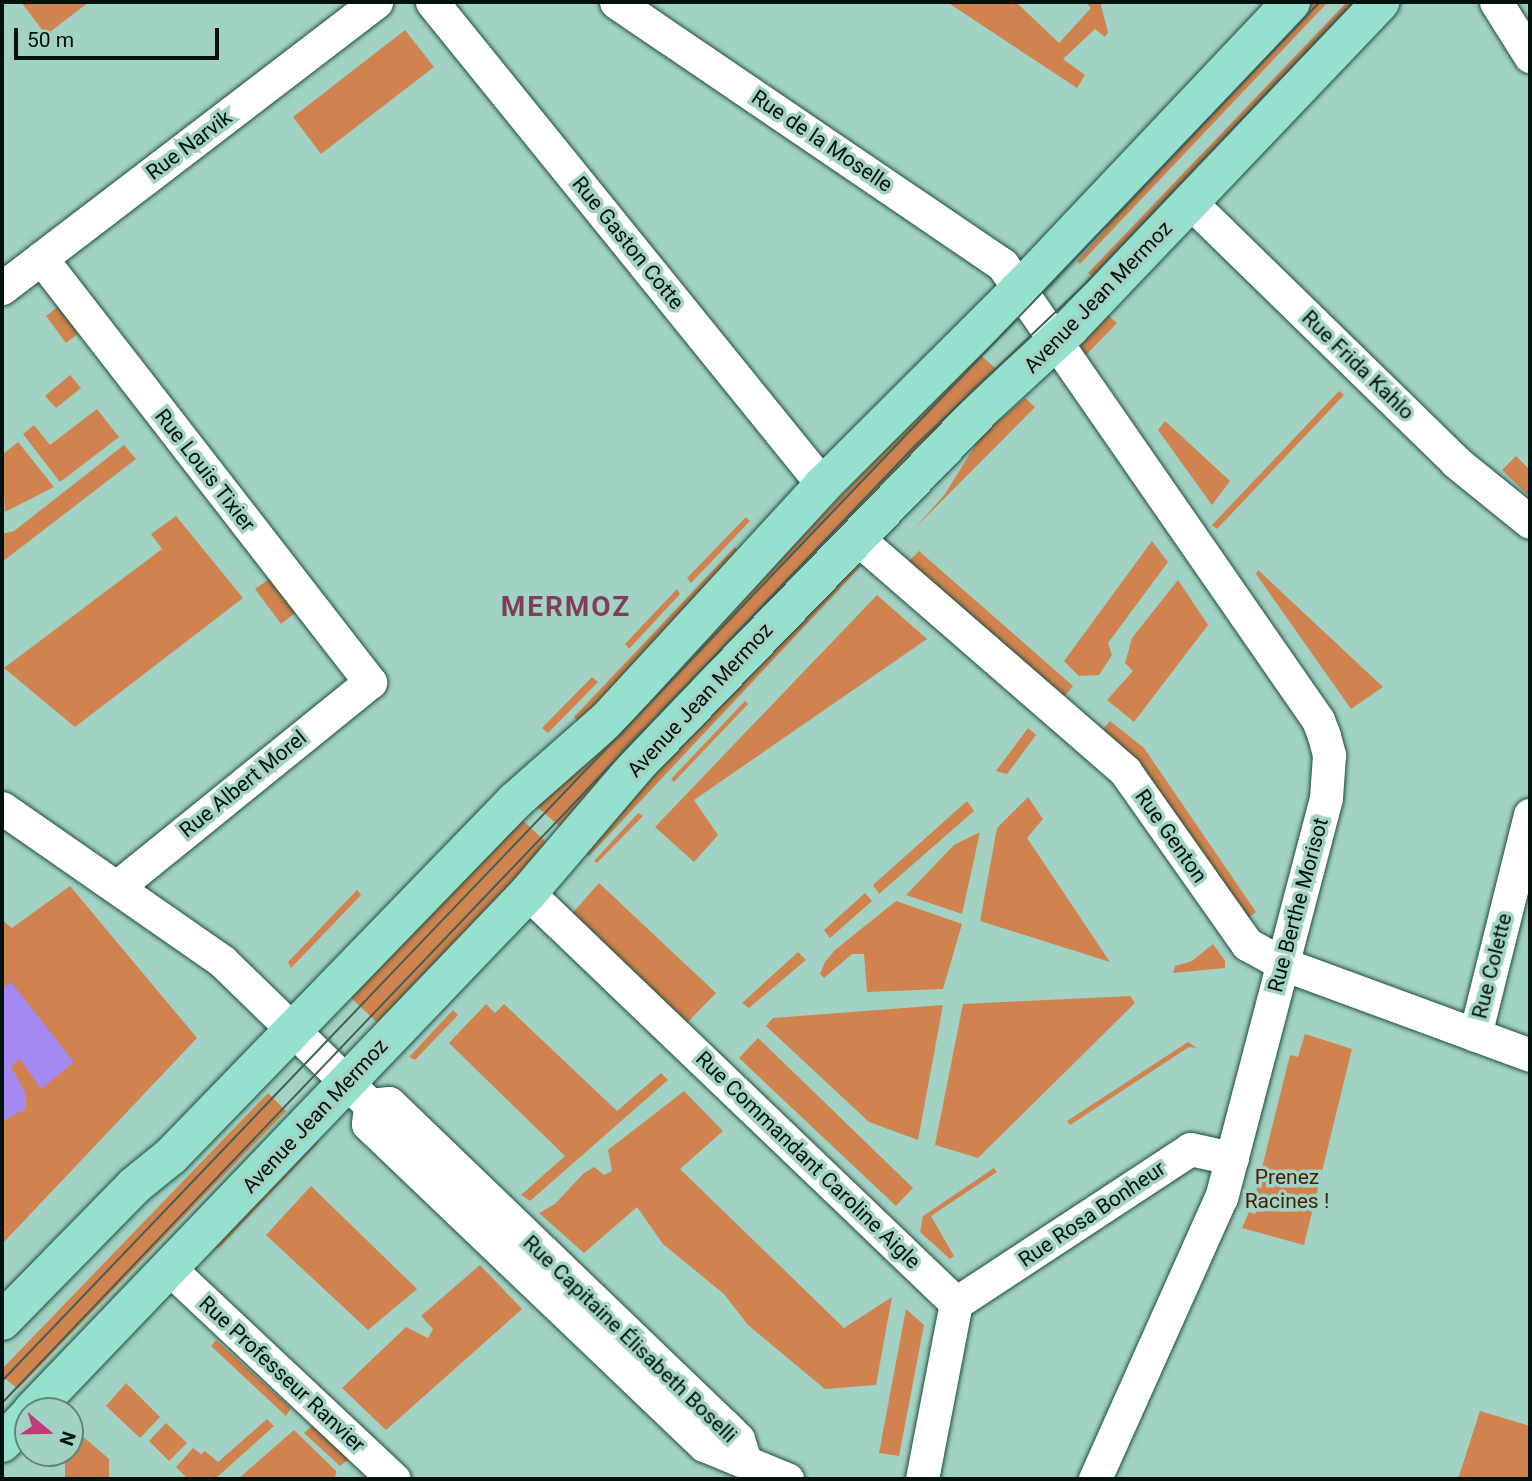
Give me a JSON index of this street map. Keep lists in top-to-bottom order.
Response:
{
  "streets": {
    "main road": ["Avenue Jean Mermoz"],
    "street": [
      "Rue de la Moselle",
      "Rue Narvik",
      "Rue Gaston Cotte",
      "Rue Frida Kahlo",
      "Rue Louis Tixier",
      "Rue Albert Morel",
      "Rue Genton",
      "Rue Berthe Morisot",
      "Rue Colette",
      "Rue Commandant Caroline Aigle",
      "Rue Rosa Bonheur",
      "Rue Capitaine Élisabeth Boselli",
      "Rue Professeur Ranvier"
    ]
  },
  "crossings": [
    ["Rue de la Moselle", "Avenue Jean Mermoz"],
    ["Rue de la Moselle", "Rue Berthe Morisot"],
    ["Rue Narvik", "Rue Louis Tixier"],
    ["Avenue Jean Mermoz", "Rue Frida Kahlo"],
    ["Avenue Jean Mermoz", "Rue Genton"],
    ["Avenue Jean Mermoz", "Rue Berthe Morisot"],
    ["Avenue Jean Mermoz", "Rue Commandant Caroline Aigle"],
    ["Avenue Jean Mermoz", "Rue Capitaine Élisabeth Boselli"],
    ["Avenue Jean Mermoz", "Rue Professeur Ranvier"],
    ["Rue Louis Tixier", "Rue Albert Morel"],
    ["Rue Genton", "Rue Berthe Morisot"],
    ["Rue Genton", "Rue Colette"],
    ["Rue Berthe Morisot", "Rue Rosa Bonheur"],
    ["Rue Commandant Caroline Aigle", "Rue Rosa Bonheur"]
  ],
  "districts": ["MERMOZ"],
  "parks": ["Prenez Racines !"],
  "scale_bar": "50 m",
  "north": "right"
}
